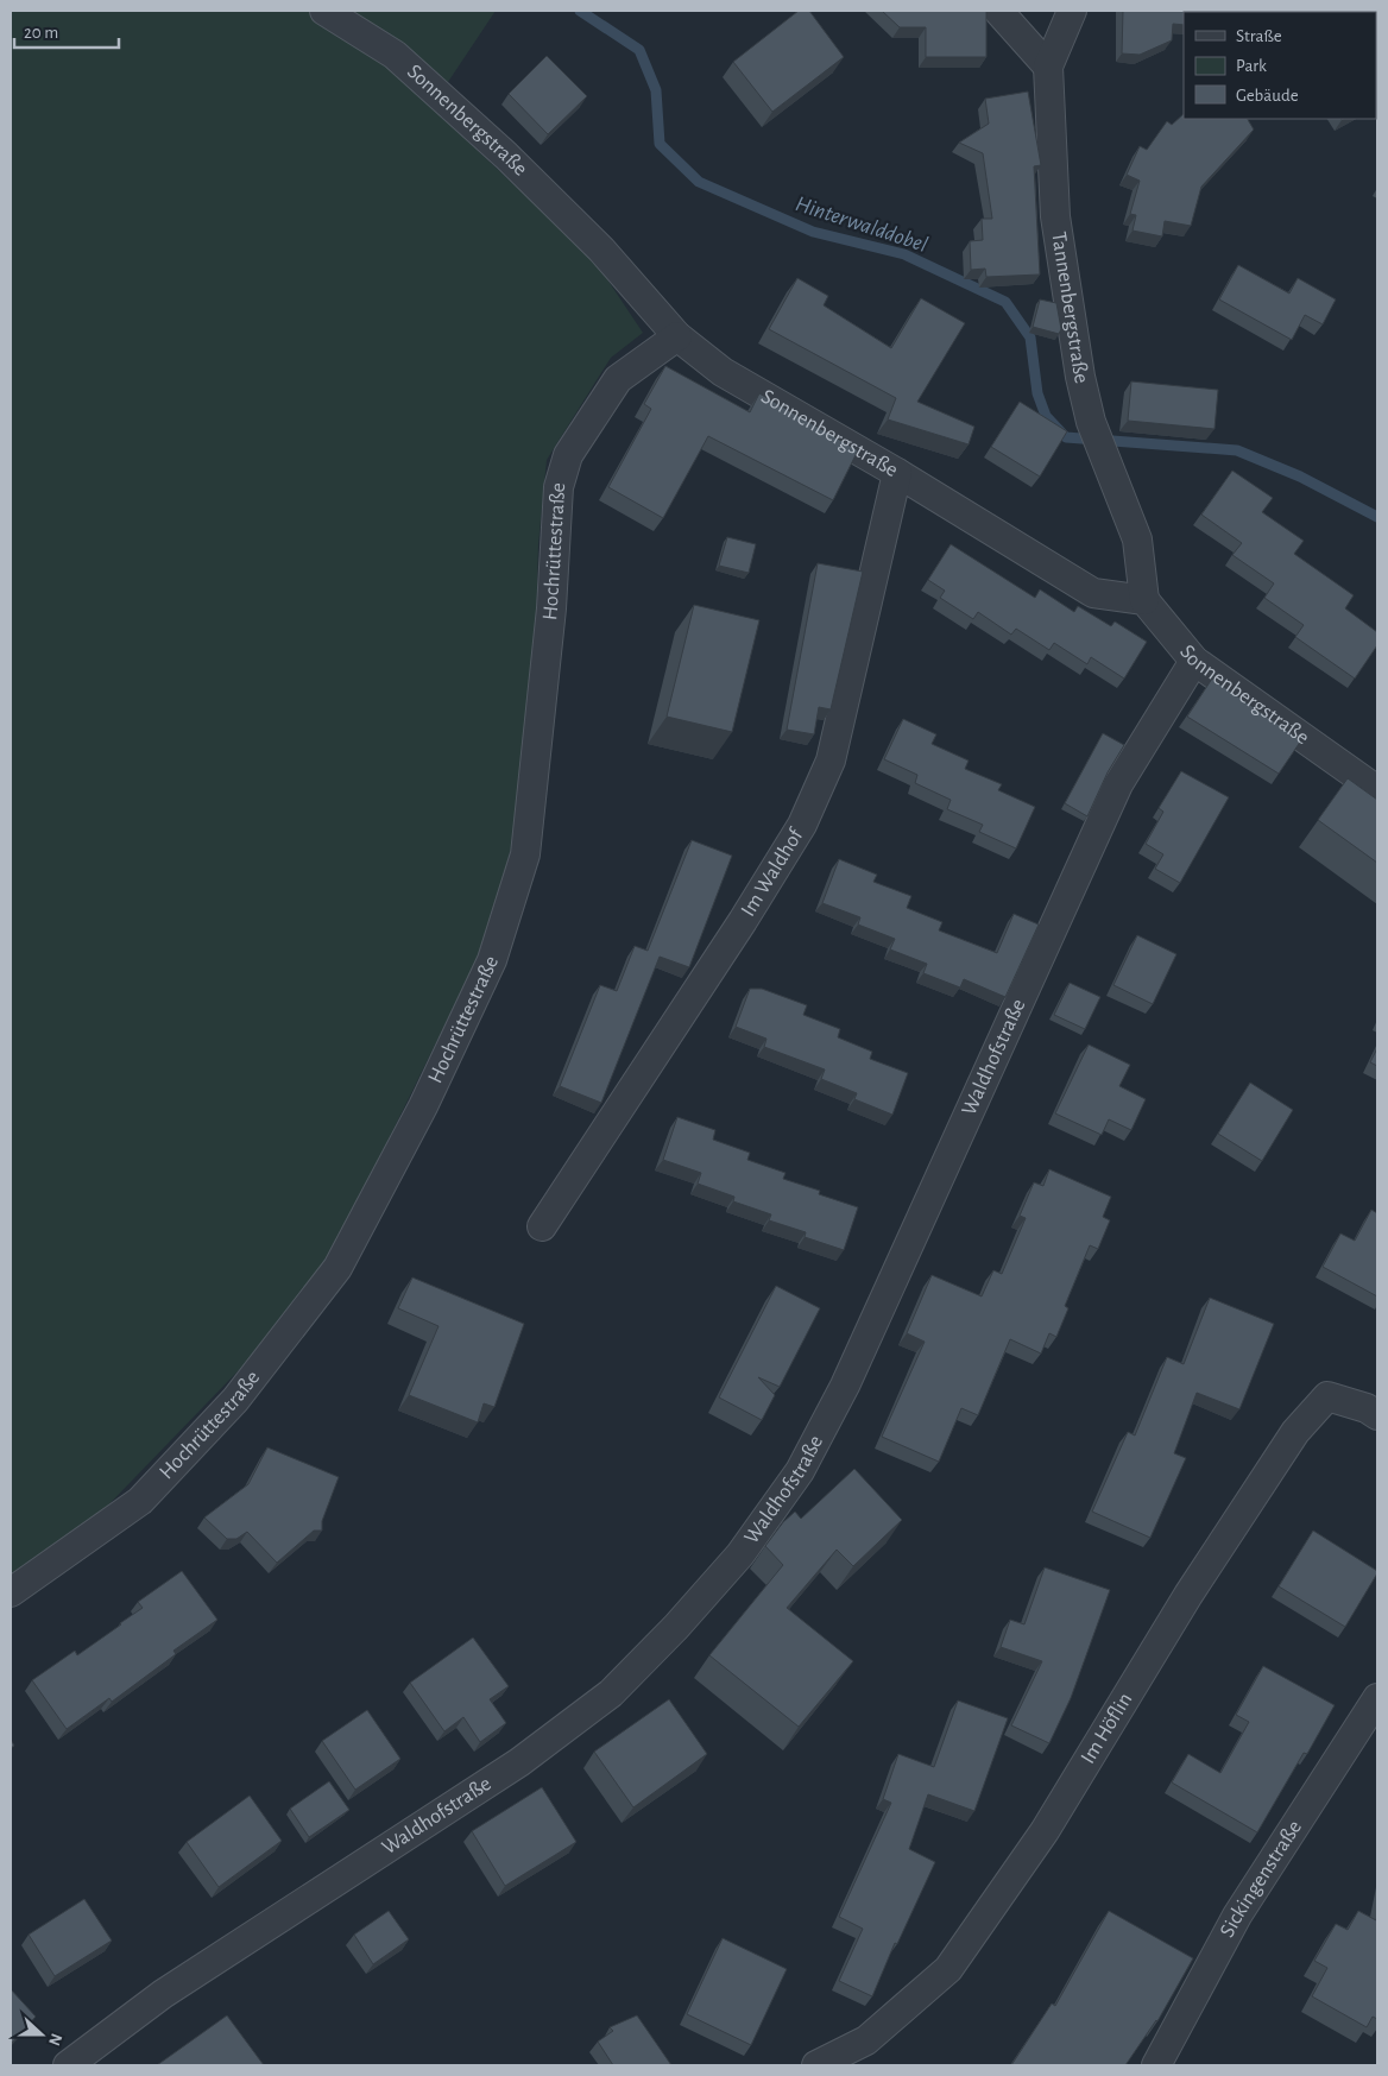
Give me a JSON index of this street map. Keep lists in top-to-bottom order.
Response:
{
  "streets": {
    "street": [
      "Sonnenbergstraße",
      "Tannenbergstraße",
      "Hochrüttestraße",
      "Im Waldhof",
      "Waldhofstraße",
      "Im Höflin",
      "Sickingenstraße"
    ]
  },
  "crossings": [
    ["Sonnenbergstraße", "Tannenbergstraße"],
    ["Sonnenbergstraße", "Hochrüttestraße"],
    ["Sonnenbergstraße", "Im Waldhof"],
    ["Sonnenbergstraße", "Waldhofstraße"]
  ],
  "water": ["Hinterwalddobel"],
  "legend": ["Straße", "Park", "Gebäude"],
  "scale_bar": "20 m",
  "north": "right"
}
